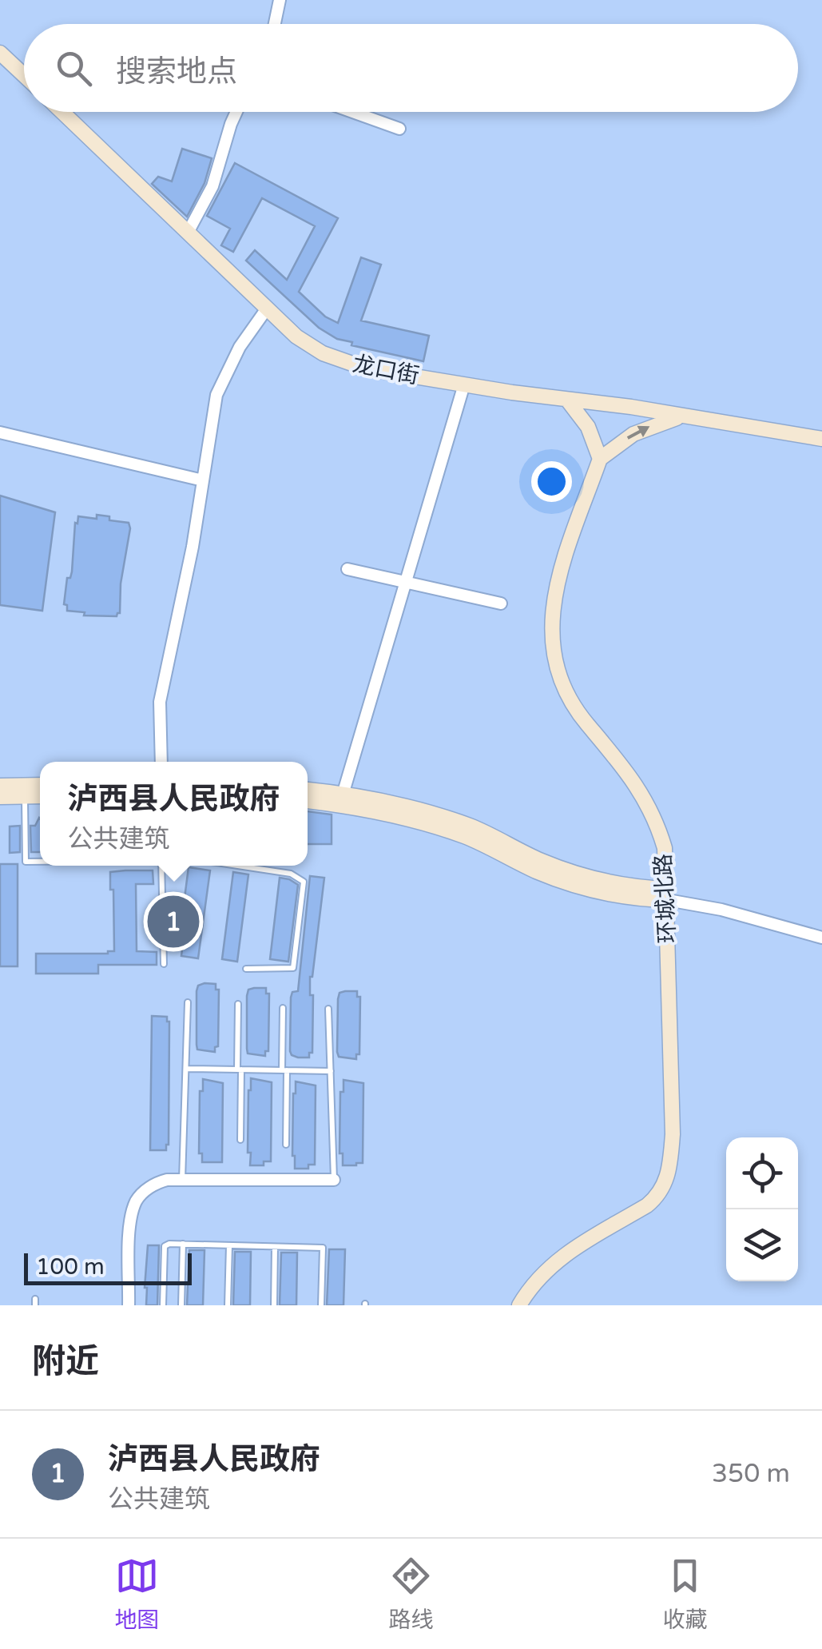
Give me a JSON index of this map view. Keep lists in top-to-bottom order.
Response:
{
  "streets": {
    "main road": ["龙口街", "环城北路"]
  },
  "scale_bar": "100 m",
  "page": {
    "search": "搜索地点",
    "popup": ["泸西县人民政府", "公共建筑"],
    "pins": "1",
    "scale": "100 m",
    "heading": "附近",
    "list": [
      {
        "mark": "1",
        "name": "泸西县人民政府",
        "note": "公共建筑",
        "value": "350 m"
      }
    ],
    "nav": ["地图", "路线", "收藏"]
  }
}
